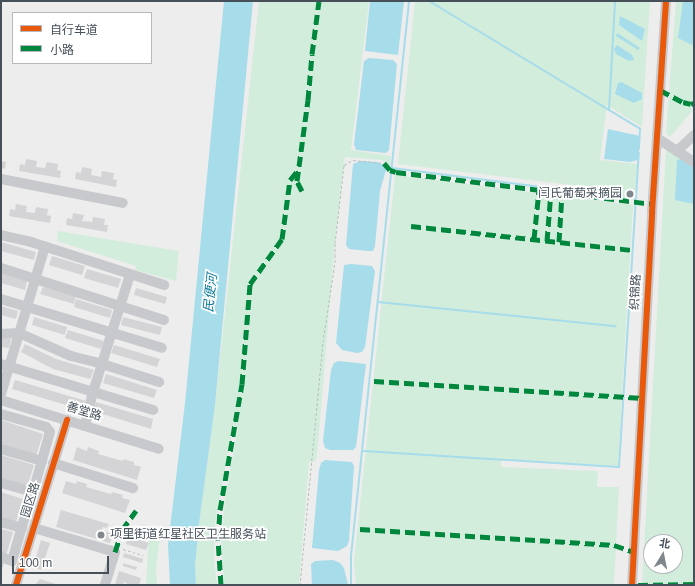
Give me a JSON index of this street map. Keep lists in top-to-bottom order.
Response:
{
  "streets": {
    "street": ["织锦路", "善堂路", "园区路"]
  },
  "crossings": [
    ["善堂路", "园区路"]
  ],
  "water": ["民便河"],
  "places": ["闫氏葡萄采摘园", "项里街道红星社区卫生服务站"],
  "legend": ["自行车道", "小路"],
  "scale_bar": "100 m",
  "north": "top"
}
